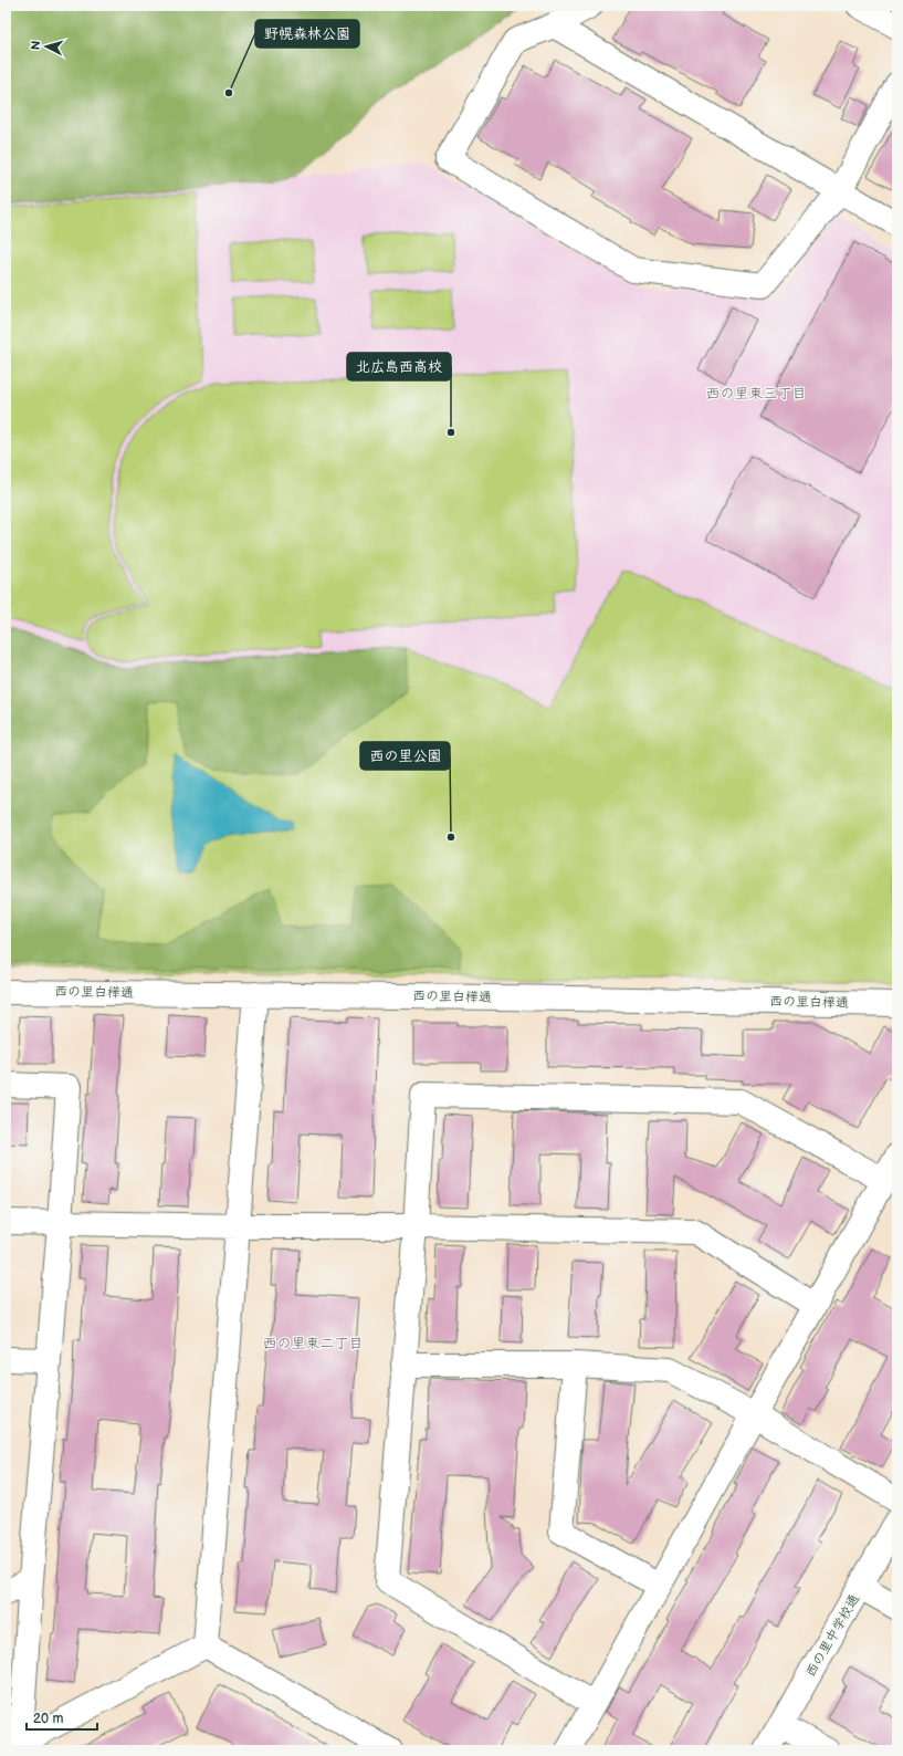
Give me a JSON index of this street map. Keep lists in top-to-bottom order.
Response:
{
  "streets": {
    "street": ["西の里白樺通", "西の里中学校通"]
  },
  "districts": ["西の里東三丁目", "西の里東二丁目"],
  "places": ["野幌森林公園", "北広島西高校", "西の里公園"],
  "scale_bar": "20 m",
  "north": "left"
}
